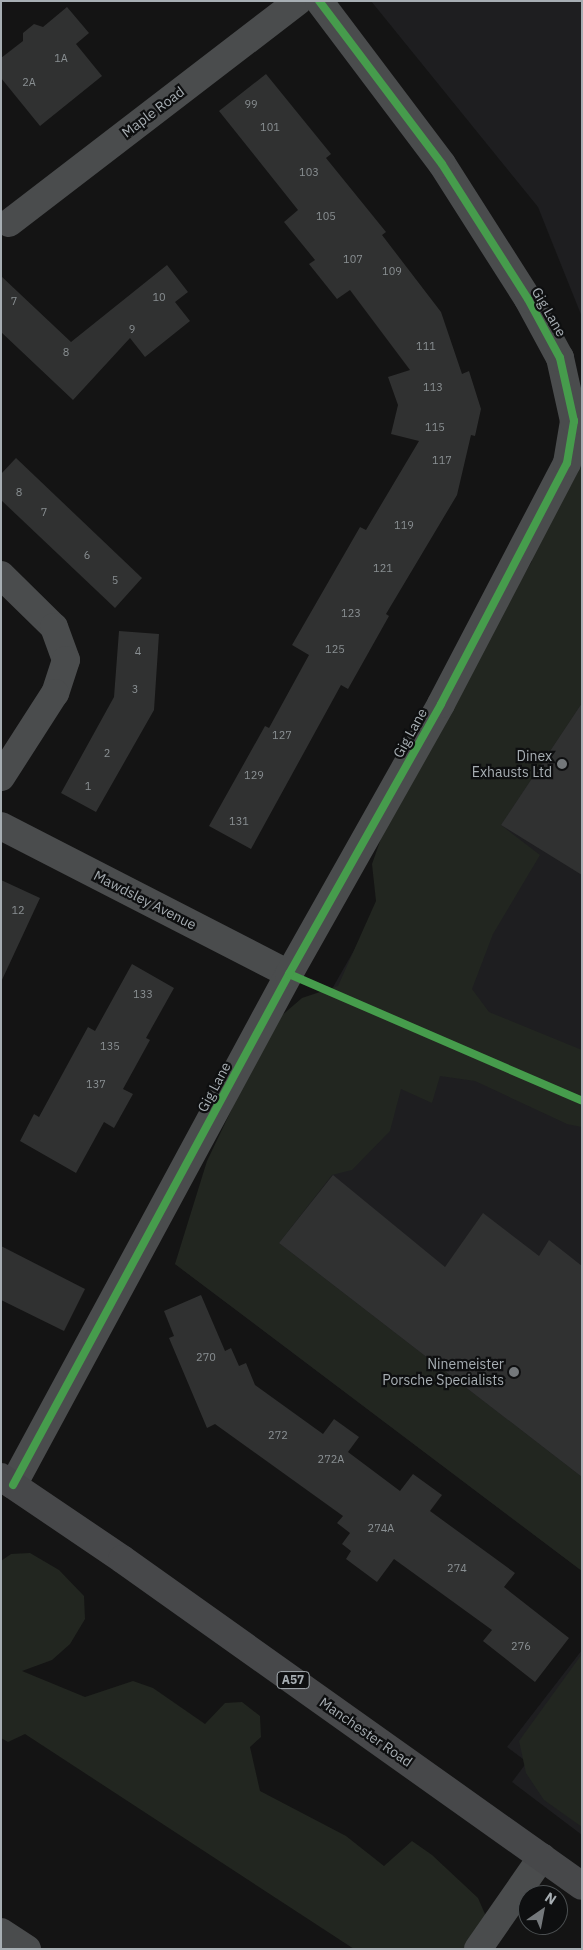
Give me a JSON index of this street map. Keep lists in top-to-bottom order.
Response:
{
  "streets": {
    "main road": ["A57", "Manchester Road"],
    "street": ["Maple Road", "Gig Lane", "Mawdsley Avenue"]
  },
  "crossings": [
    ["Gig Lane", "Mawdsley Avenue"],
    ["Gig Lane", "Manchester Road"]
  ],
  "places": ["Dinex Exhausts Ltd", "Ninemeister Porsche Specialists"],
  "house_numbers": [
    "1A",
    "2A",
    "99",
    "101",
    "103",
    "105",
    "107",
    "109",
    "10",
    "7",
    "9",
    "111",
    "8",
    "113",
    "115",
    "117",
    "8",
    "7",
    "119",
    "6",
    "121",
    "5",
    "123",
    "125",
    "4",
    "3",
    "127",
    "2",
    "129",
    "1",
    "131",
    "12",
    "133",
    "135",
    "137",
    "270",
    "272",
    "272A",
    "274A",
    "274",
    "276"
  ],
  "north": "top right"
}
